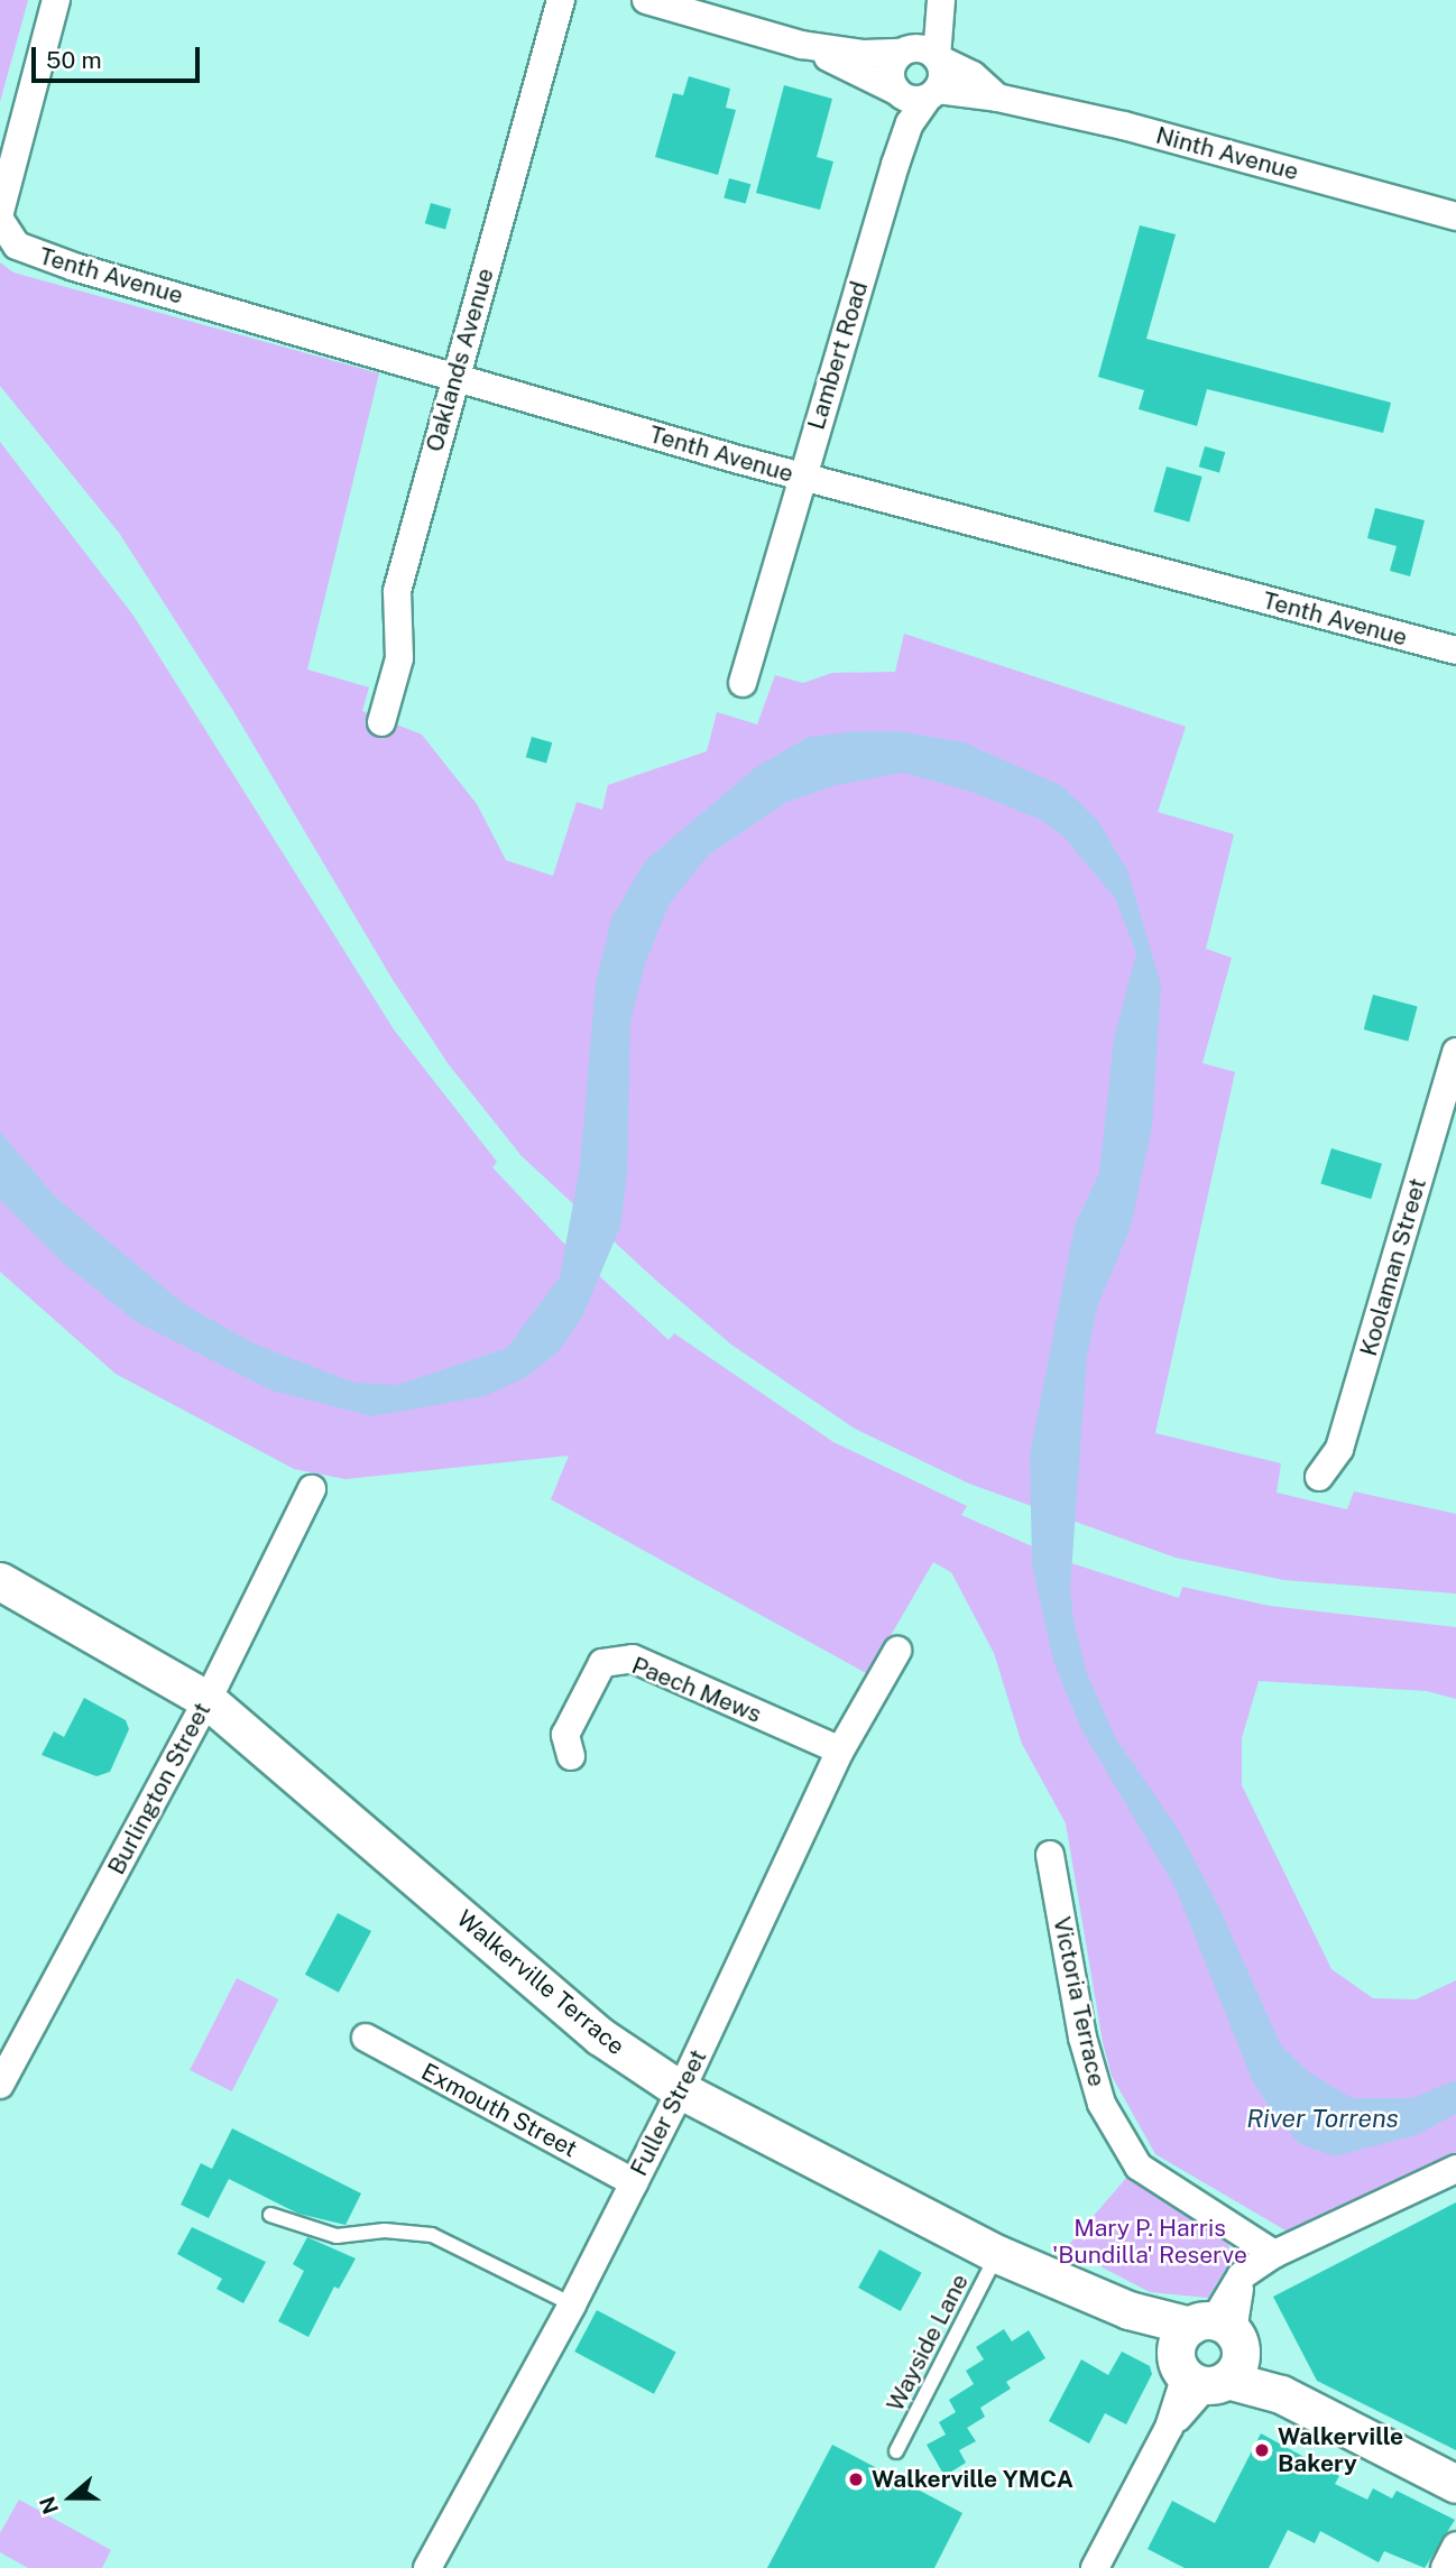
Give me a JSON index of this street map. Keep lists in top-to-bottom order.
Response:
{
  "streets": {
    "street": [
      "Ninth Avenue",
      "Tenth Avenue",
      "Lambert Road",
      "Oaklands Avenue",
      "Koolaman Street",
      "Paech Mews",
      "Burlington Street",
      "Walkerville Terrace",
      "Victoria Terrace",
      "Exmouth Street",
      "Fuller Street"
    ],
    "lane": ["Wayside Lane"]
  },
  "crossings": [
    ["Ninth Avenue", "Lambert Road"],
    ["Tenth Avenue", "Lambert Road"],
    ["Tenth Avenue", "Oaklands Avenue"],
    ["Paech Mews", "Fuller Street"],
    ["Burlington Street", "Walkerville Terrace"],
    ["Walkerville Terrace", "Fuller Street"],
    ["Walkerville Terrace", "Wayside Lane"],
    ["Exmouth Street", "Fuller Street"]
  ],
  "water": ["River Torrens"],
  "parks": ["Mary P. Harris 'Bundilla' Reserve"],
  "places": ["Walkerville Bakery", "Walkerville YMCA"],
  "scale_bar": "50 m",
  "north": "left"
}
